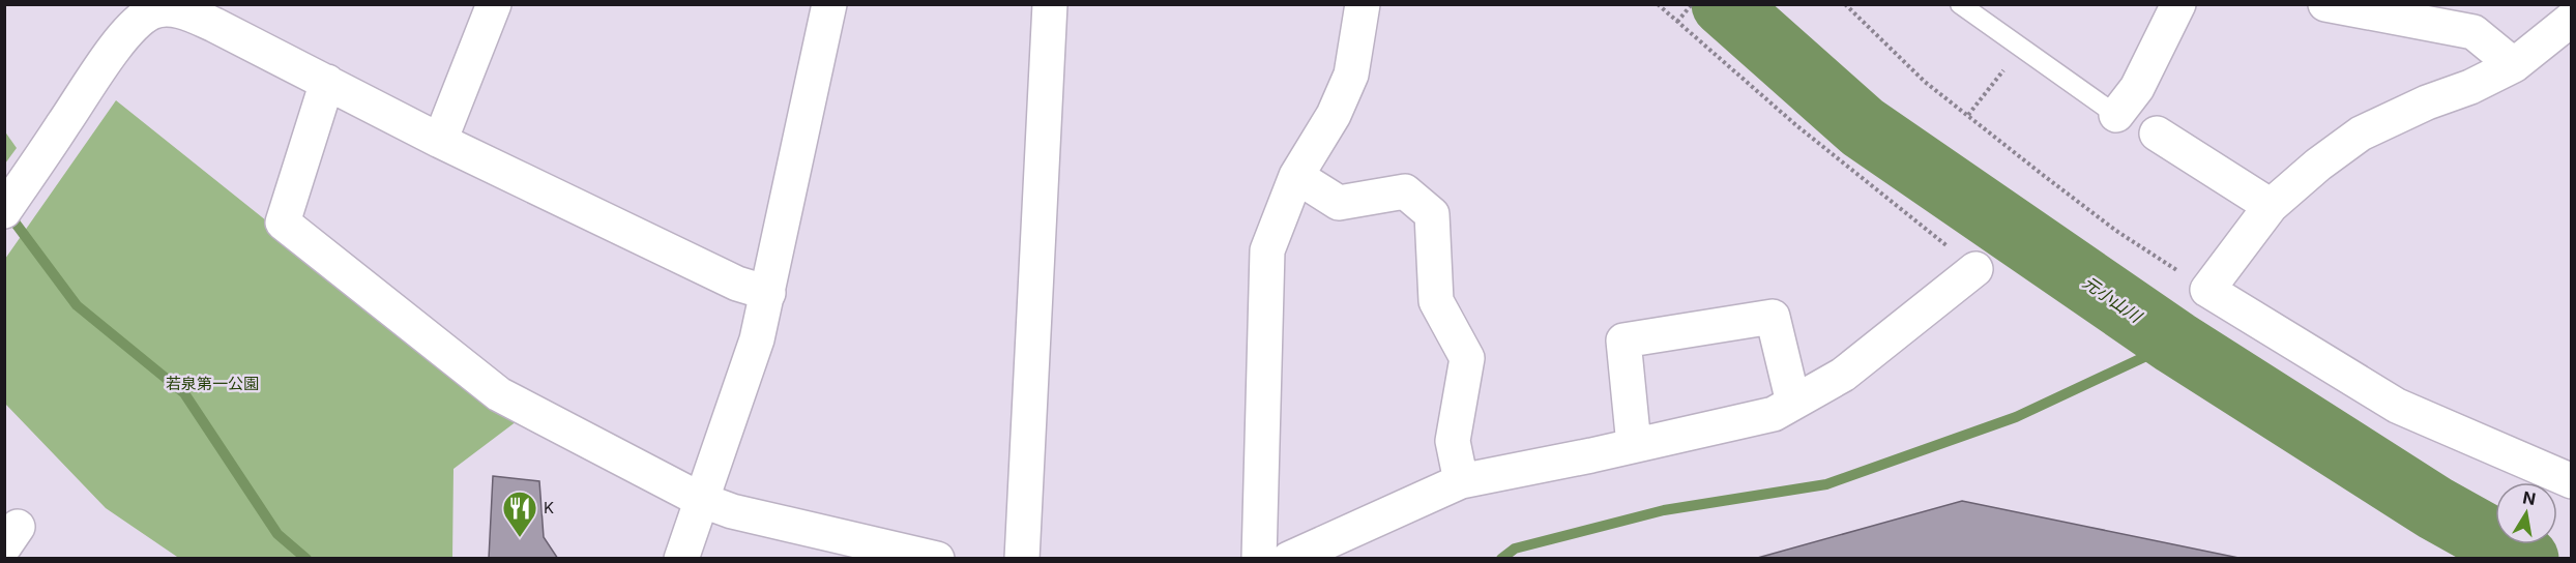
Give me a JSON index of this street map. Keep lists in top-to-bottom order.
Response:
{
  "water": ["元小山川"],
  "parks": ["若泉第一公園"],
  "places": {
    "restaurant": ["K"]
  },
  "north": "top"
}
